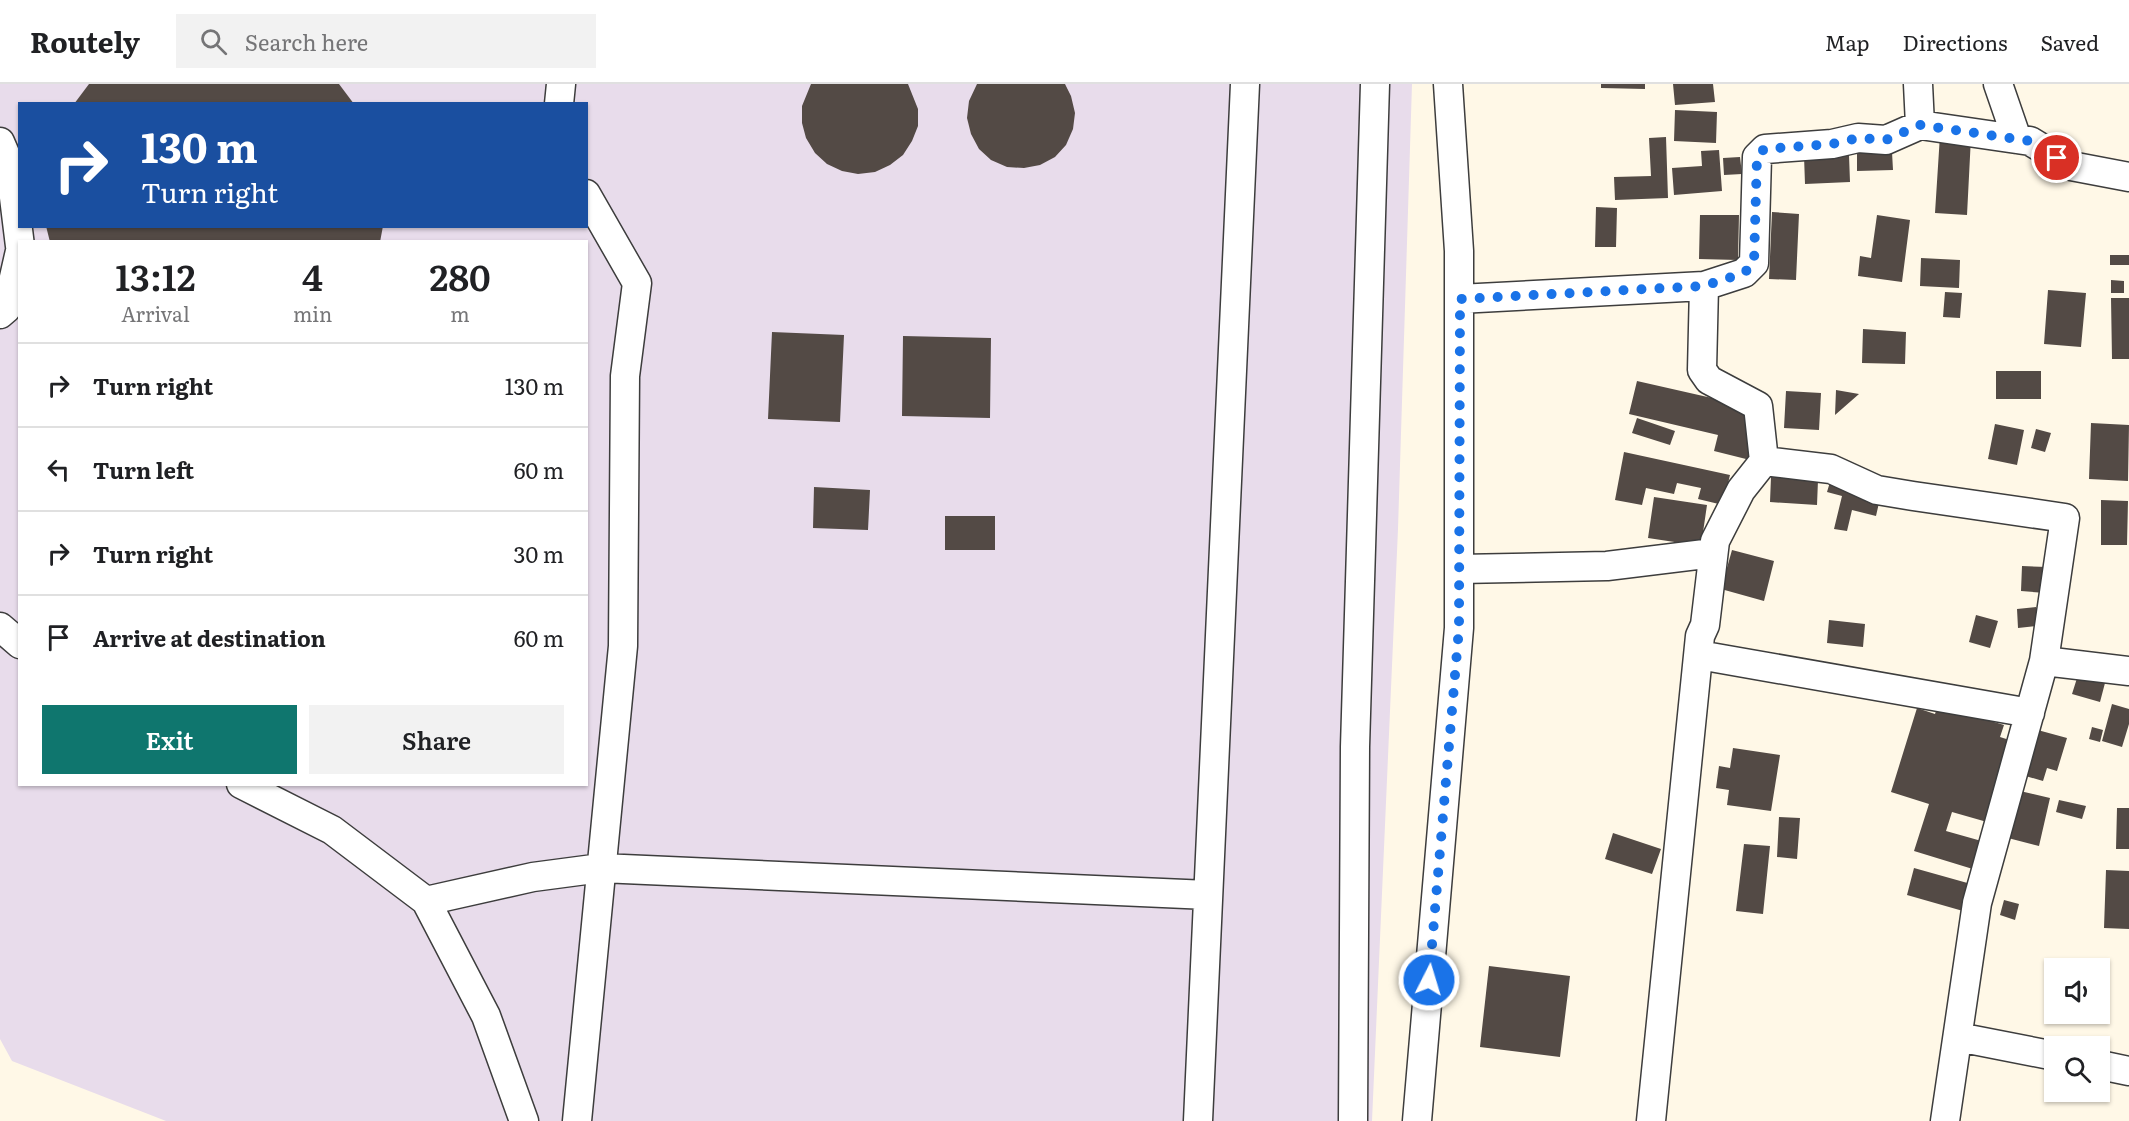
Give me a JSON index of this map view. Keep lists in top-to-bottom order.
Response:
{
  "page": {
    "header": "Routely",
    "search": "Search here",
    "nav": ["Map", "Directions", "Saved"],
    "turn": ["130 m", "Turn right"],
    "eta": [
      "13:12",
      "Arrival",
      "4",
      "min",
      "280",
      "m"
    ],
    "list": [
      {
        "name": "Turn right",
        "value": "130 m"
      },
      {
        "name": "Turn left",
        "value": "60 m"
      },
      {
        "name": "Turn right",
        "value": "30 m"
      },
      {
        "name": "Arrive at destination",
        "value": "60 m"
      }
    ],
    "buttons": ["Exit", "Share"]
  }
}
